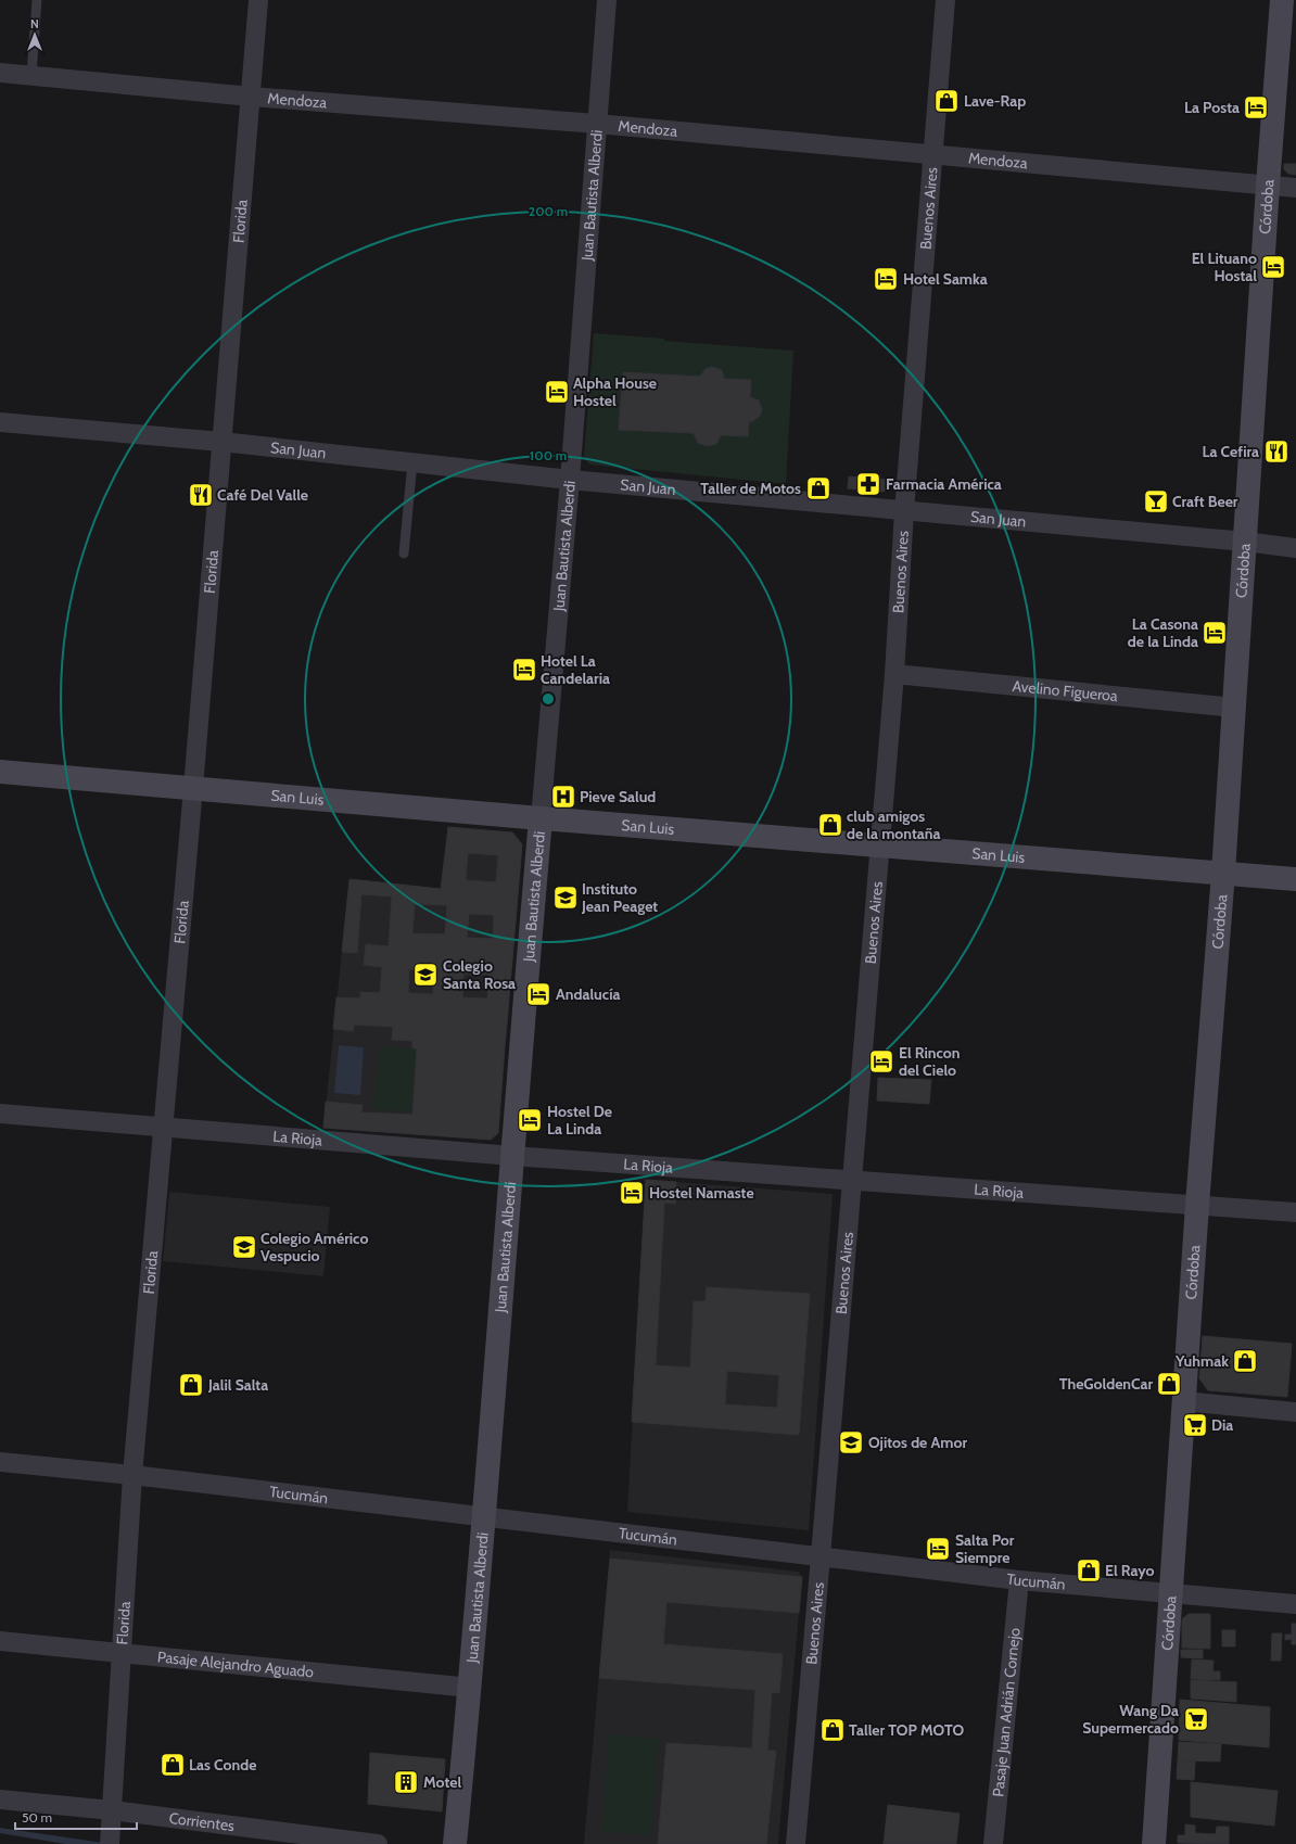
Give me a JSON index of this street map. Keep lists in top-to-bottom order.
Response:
{
  "streets": {
    "street": [
      "Mendoza",
      "Juan Bautista Alberdi",
      "Córdoba",
      "Buenos Aires",
      "Florida",
      "San Juan",
      "Avelino Figueroa",
      "San Luis",
      "La Rioja",
      "Tucumán",
      "Pasaje Alejandro Aguado",
      "Pasaje Juan Adrián Cornejo",
      "Corrientes"
    ]
  },
  "crossings": [
    ["Mendoza", "Juan Bautista Alberdi"],
    ["Mendoza", "Córdoba"],
    ["Mendoza", "Buenos Aires"],
    ["Mendoza", "Florida"],
    ["Juan Bautista Alberdi", "San Juan"],
    ["Juan Bautista Alberdi", "San Luis"],
    ["Juan Bautista Alberdi", "La Rioja"],
    ["Juan Bautista Alberdi", "Tucumán"],
    ["Juan Bautista Alberdi", "Pasaje Alejandro Aguado"],
    ["Córdoba", "San Juan"],
    ["Córdoba", "Avelino Figueroa"],
    ["Córdoba", "San Luis"],
    ["Córdoba", "La Rioja"],
    ["Córdoba", "Tucumán"],
    ["Buenos Aires", "San Juan"],
    ["Buenos Aires", "Avelino Figueroa"],
    ["Buenos Aires", "San Luis"],
    ["Buenos Aires", "La Rioja"],
    ["Buenos Aires", "Tucumán"],
    ["Florida", "San Juan"],
    ["Florida", "San Luis"],
    ["Florida", "La Rioja"],
    ["Florida", "Tucumán"],
    ["Florida", "Pasaje Alejandro Aguado"],
    ["Florida", "Corrientes"],
    ["Tucumán", "Pasaje Juan Adrián Cornejo"]
  ],
  "places": {
    "shop": [
      "Lave-Rap",
      "Taller de Motos",
      "club amigos de la montaña",
      "Yuhmak",
      "TheGoldenCar",
      "Jalil Salta",
      "El Rayo",
      "Taller TOP MOTO",
      "Las Conde"
    ],
    "hotel": [
      "La Posta",
      "El Lituano Hostal",
      "Hotel Samka",
      "Alpha House Hostel",
      "La Casona de la Linda",
      "Hotel La Candelaria",
      "Andalucía",
      "El Rincon del Cielo",
      "Hostel De La Linda",
      "Hostel Namaste",
      "Salta Por Siempre"
    ],
    "restaurant": ["La Cefira", "Café Del Valle"],
    "pharmacy": ["Farmacia América"],
    "bar": ["Craft Beer"],
    "hospital": ["Pieve Salud"],
    "school or university": [
      "Instituto Jean Peaget",
      "Colegio Santa Rosa",
      "Colegio Américo Vespucio",
      "Ojitos de Amor"
    ],
    "supermarket": ["Dia", "Wang Da Supermercado"],
    "building": ["Motel"]
  },
  "scale_bar": "50 m",
  "north": "top",
  "rings": ["200 m", "100 m"]
}
